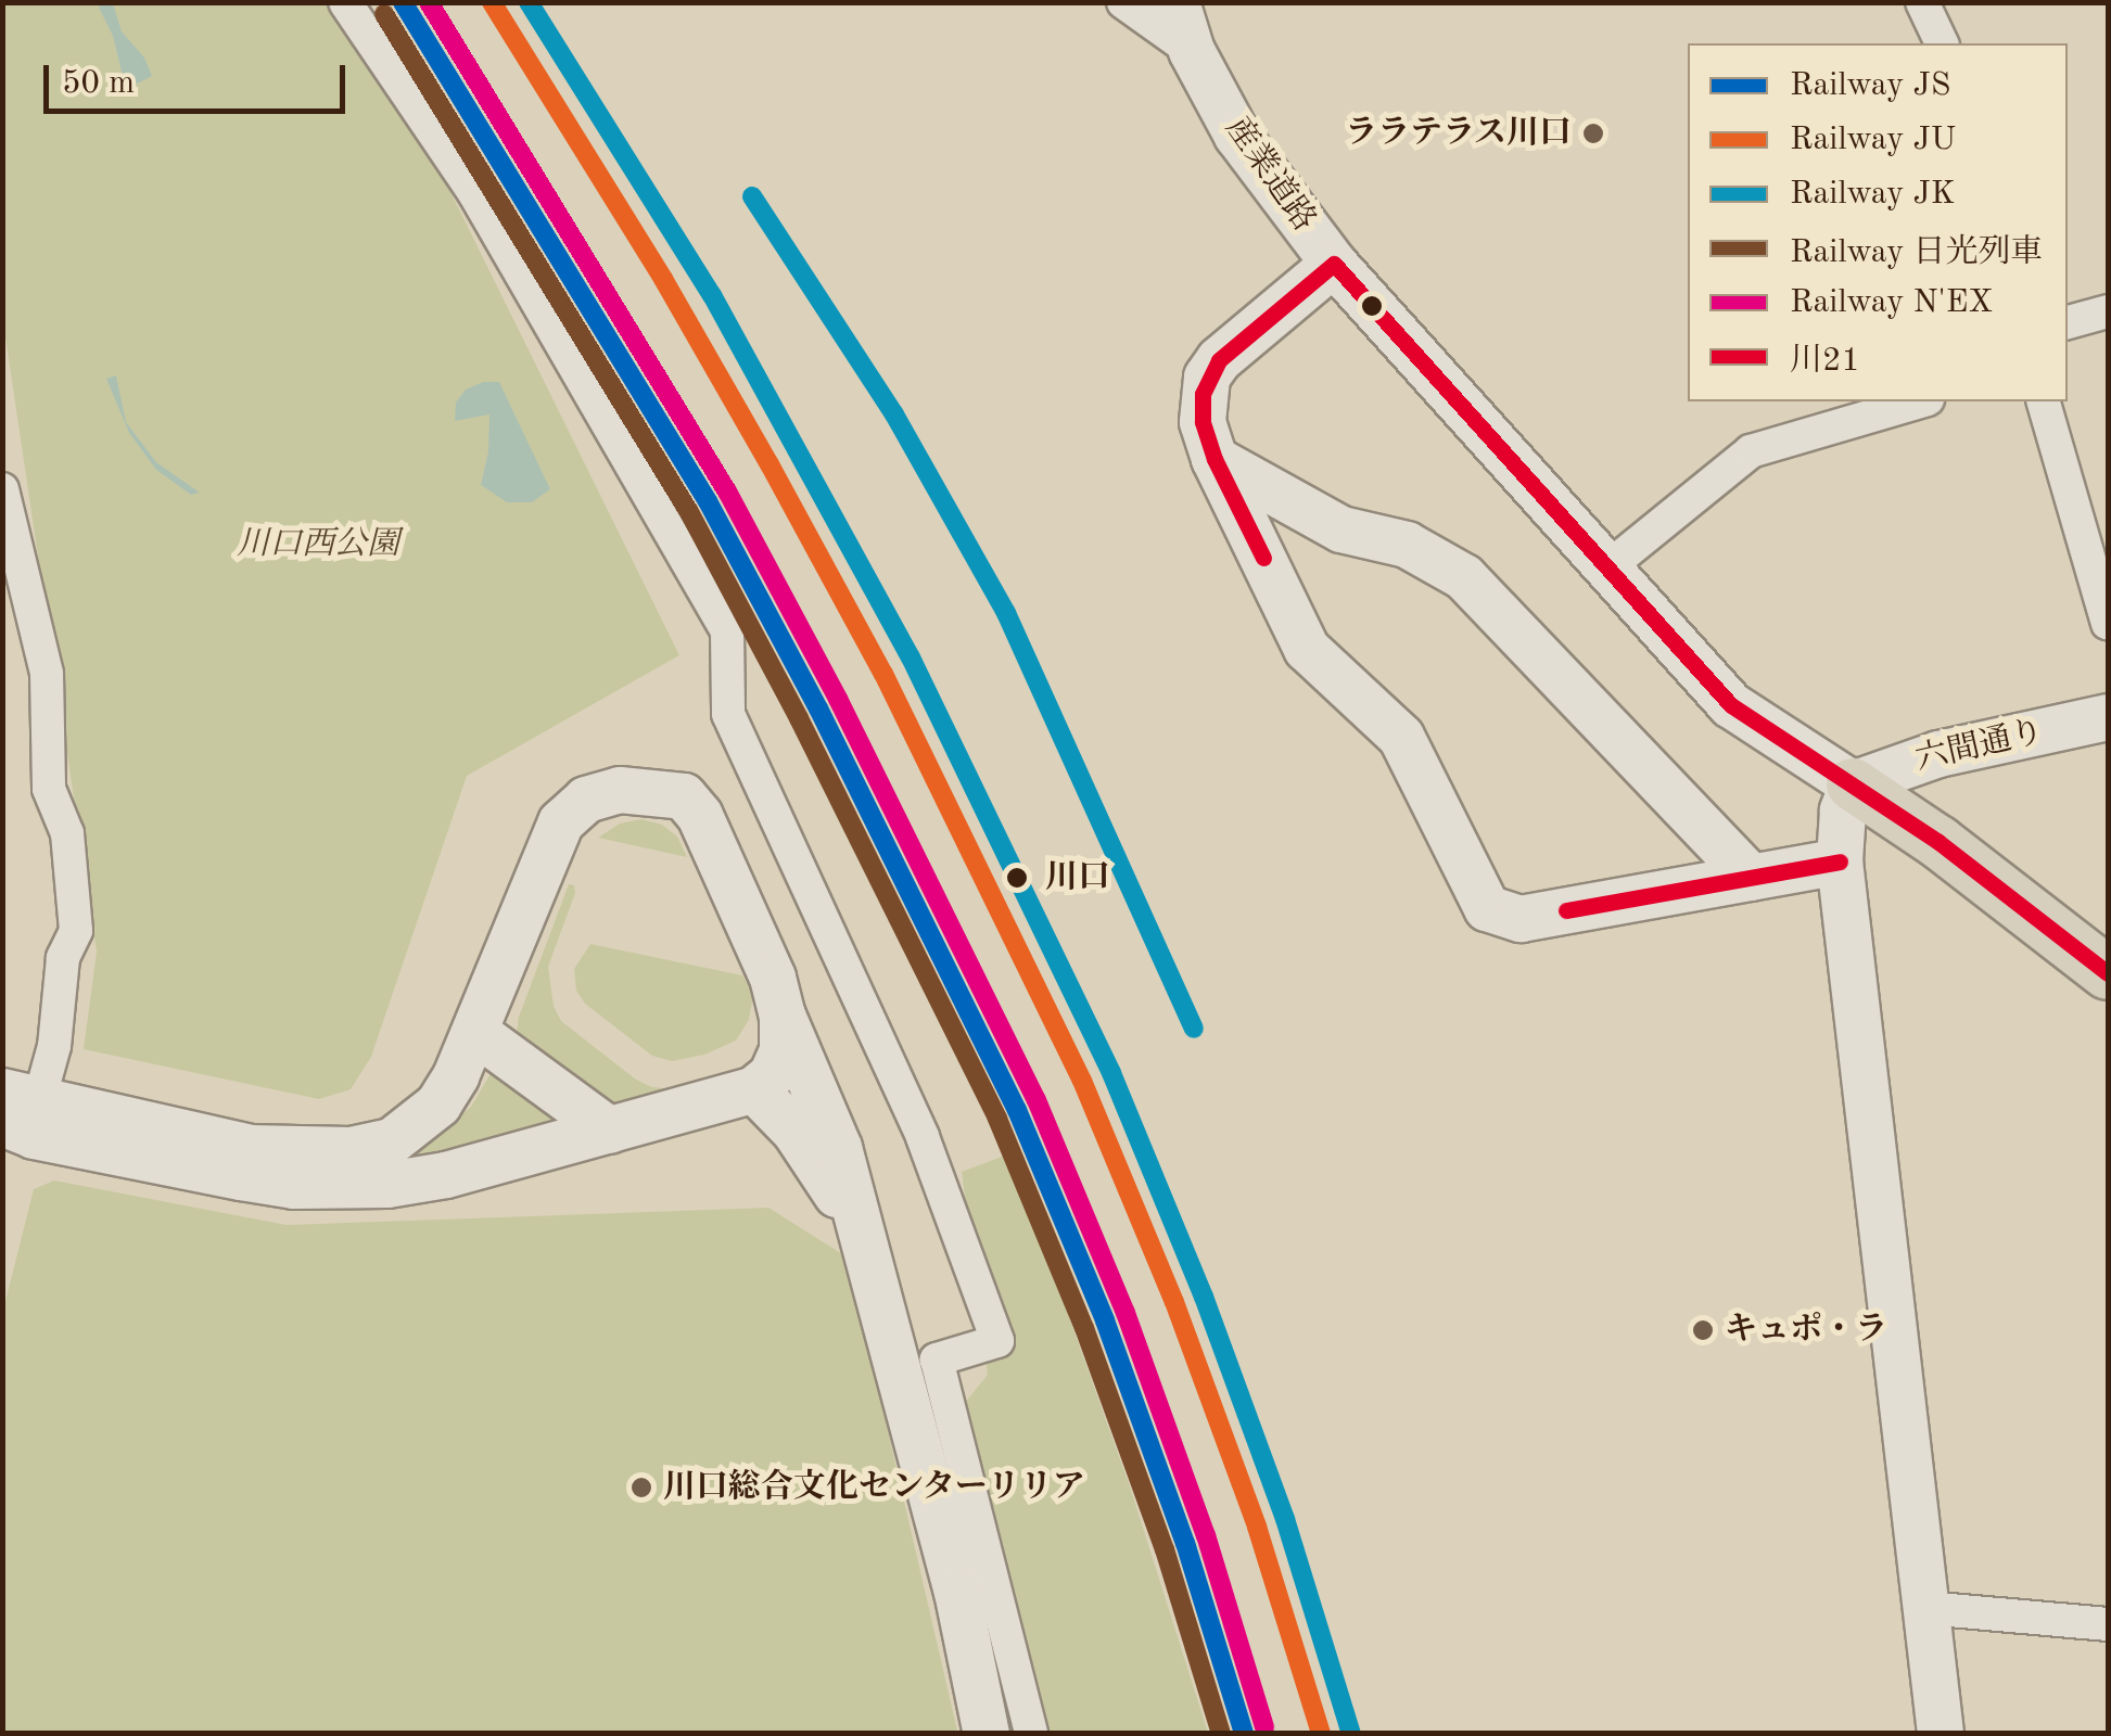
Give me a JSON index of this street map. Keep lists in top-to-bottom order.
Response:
{
  "streets": {
    "street": ["産業道路", "六間通り"]
  },
  "crossings": [
    ["産業道路", "六間通り"]
  ],
  "parks": ["川口西公園"],
  "places": [
    "ララテラス川口",
    "川口",
    "キュポ・ラ",
    "川口総合文化センターリリア"
  ],
  "lines": [
    "rail line JS",
    "rail line JU",
    "rail line JK",
    "rail line N'EX",
    "rail line 日光列車",
    "transit line 川21"
  ],
  "legend": [
    "Railway JS",
    "Railway JU",
    "Railway JK",
    "Railway 日光列車",
    "Railway N'EX",
    "川21"
  ],
  "scale_bar": "50 m"
}
